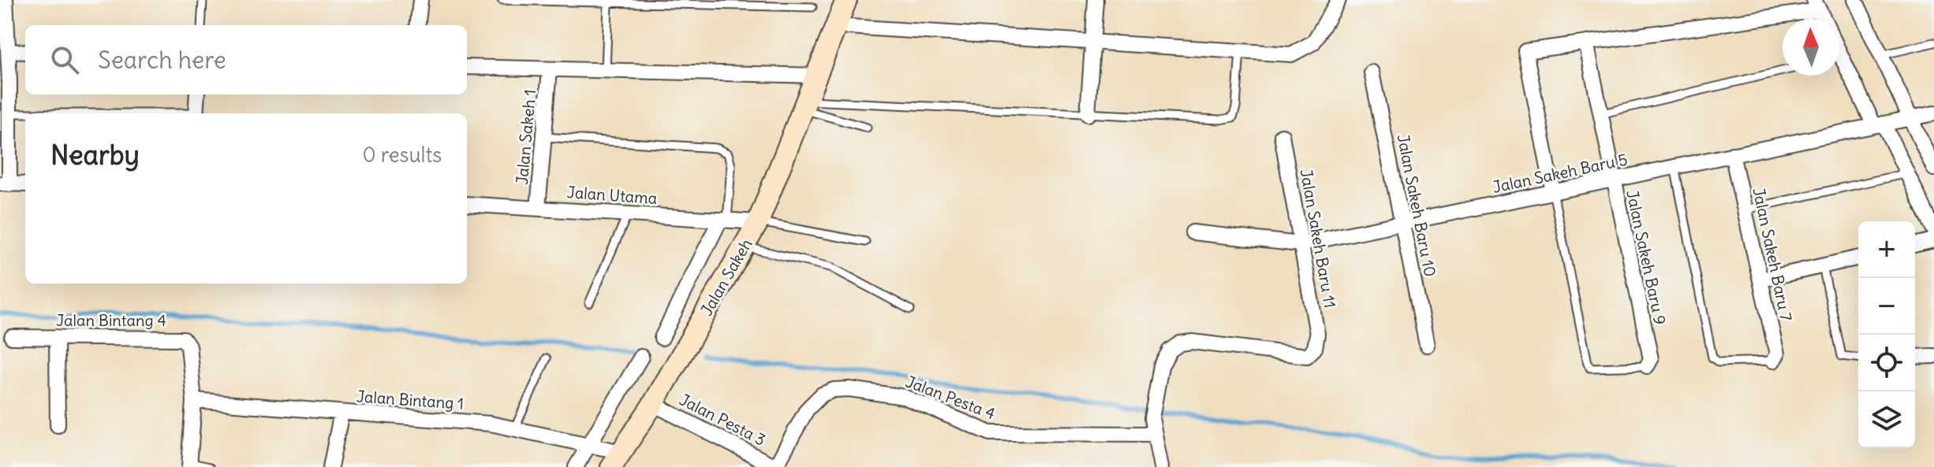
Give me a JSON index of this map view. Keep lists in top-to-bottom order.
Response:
{
  "streets": {
    "street": [
      "Jalan Sakeh 1",
      "Jalan Sakeh Baru 5",
      "Jalan Utama",
      "Jalan Sakeh Baru 10",
      "Jalan Sakeh Baru 11",
      "Jalan Sakeh Baru 7",
      "Jalan Sakeh Baru 9",
      "Jalan Sakeh",
      "Jalan Bintang 4",
      "Jalan Pesta 4",
      "Jalan Bintang 1",
      "Jalan Pesta 3"
    ]
  },
  "crossings": [
    ["Jalan Sakeh 1", "Jalan Utama"],
    ["Jalan Sakeh Baru 5", "Jalan Sakeh Baru 10"],
    ["Jalan Sakeh Baru 5", "Jalan Sakeh Baru 11"],
    ["Jalan Sakeh Baru 5", "Jalan Sakeh Baru 7"],
    ["Jalan Sakeh Baru 5", "Jalan Sakeh Baru 9"],
    ["Jalan Utama", "Jalan Sakeh"],
    ["Jalan Sakeh Baru 11", "Jalan Pesta 4"],
    ["Jalan Sakeh", "Jalan Bintang 1"],
    ["Jalan Sakeh", "Jalan Pesta 3"],
    ["Jalan Bintang 4", "Jalan Bintang 1"],
    ["Jalan Pesta 4", "Jalan Pesta 3"]
  ],
  "north": "top",
  "page": {
    "search": "Search here",
    "heading": ["Nearby", "0 results"],
    "map_buttons": ["+", "−"]
  }
}
